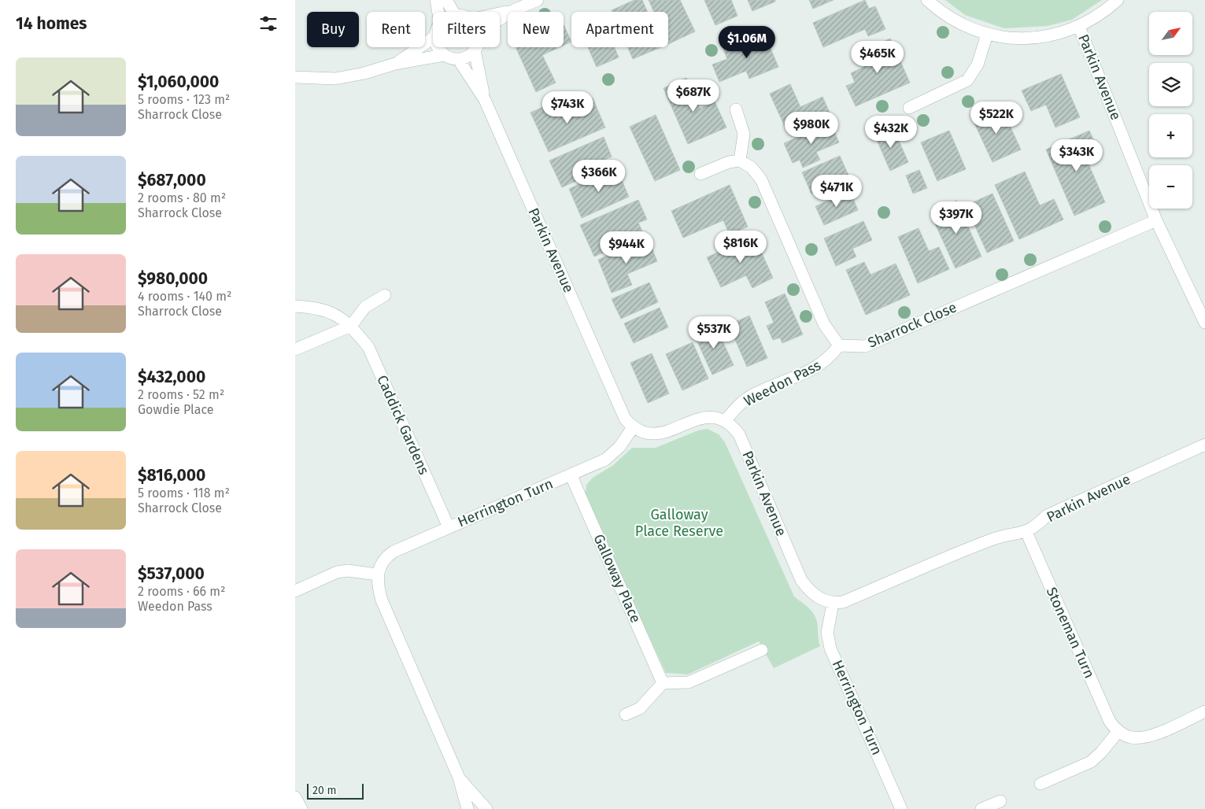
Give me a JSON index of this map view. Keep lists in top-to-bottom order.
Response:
{
  "streets": {
    "street": [
      "Parkin Avenue",
      "Sharrock Close",
      "Weedon Pass",
      "Caddick Gardens",
      "Herrington Turn",
      "Galloway Place",
      "Stoneman Turn"
    ]
  },
  "crossings": [
    ["Parkin Avenue", "Sharrock Close"],
    ["Parkin Avenue", "Weedon Pass"],
    ["Parkin Avenue", "Herrington Turn"],
    ["Parkin Avenue", "Stoneman Turn"],
    ["Sharrock Close", "Weedon Pass"],
    ["Caddick Gardens", "Herrington Turn"],
    ["Herrington Turn", "Galloway Place"]
  ],
  "parks": ["Galloway Place Reserve"],
  "scale_bar": "20 m",
  "north": "top right",
  "page": {
    "heading": "14 homes",
    "map_buttons": ["+", "−"],
    "chip": [
      "Buy",
      "Rent",
      "Filters",
      "New",
      "Apartment"
    ],
    "price": [
      "$1.06M",
      "$465K",
      "$687K",
      "$743K",
      "$522K",
      "$980K",
      "$432K",
      "$343K",
      "$366K",
      "$471K",
      "$397K",
      "$816K",
      "$944K",
      "$537K"
    ],
    "list": [
      {
        "name": "$1,060,000",
        "note": "5 rooms · 123 m² · Sharrock Close"
      },
      {
        "name": "$687,000",
        "note": "2 rooms · 80 m² · Sharrock Close"
      },
      {
        "name": "$980,000",
        "note": "4 rooms · 140 m² · Sharrock Close"
      },
      {
        "name": "$432,000",
        "note": "2 rooms · 52 m² · Gowdie Place"
      },
      {
        "name": "$816,000",
        "note": "5 rooms · 118 m² · Sharrock Close"
      },
      {
        "name": "$537,000",
        "note": "2 rooms · 66 m² · Weedon Pass"
      }
    ],
    "scale": "20 m"
  }
}
